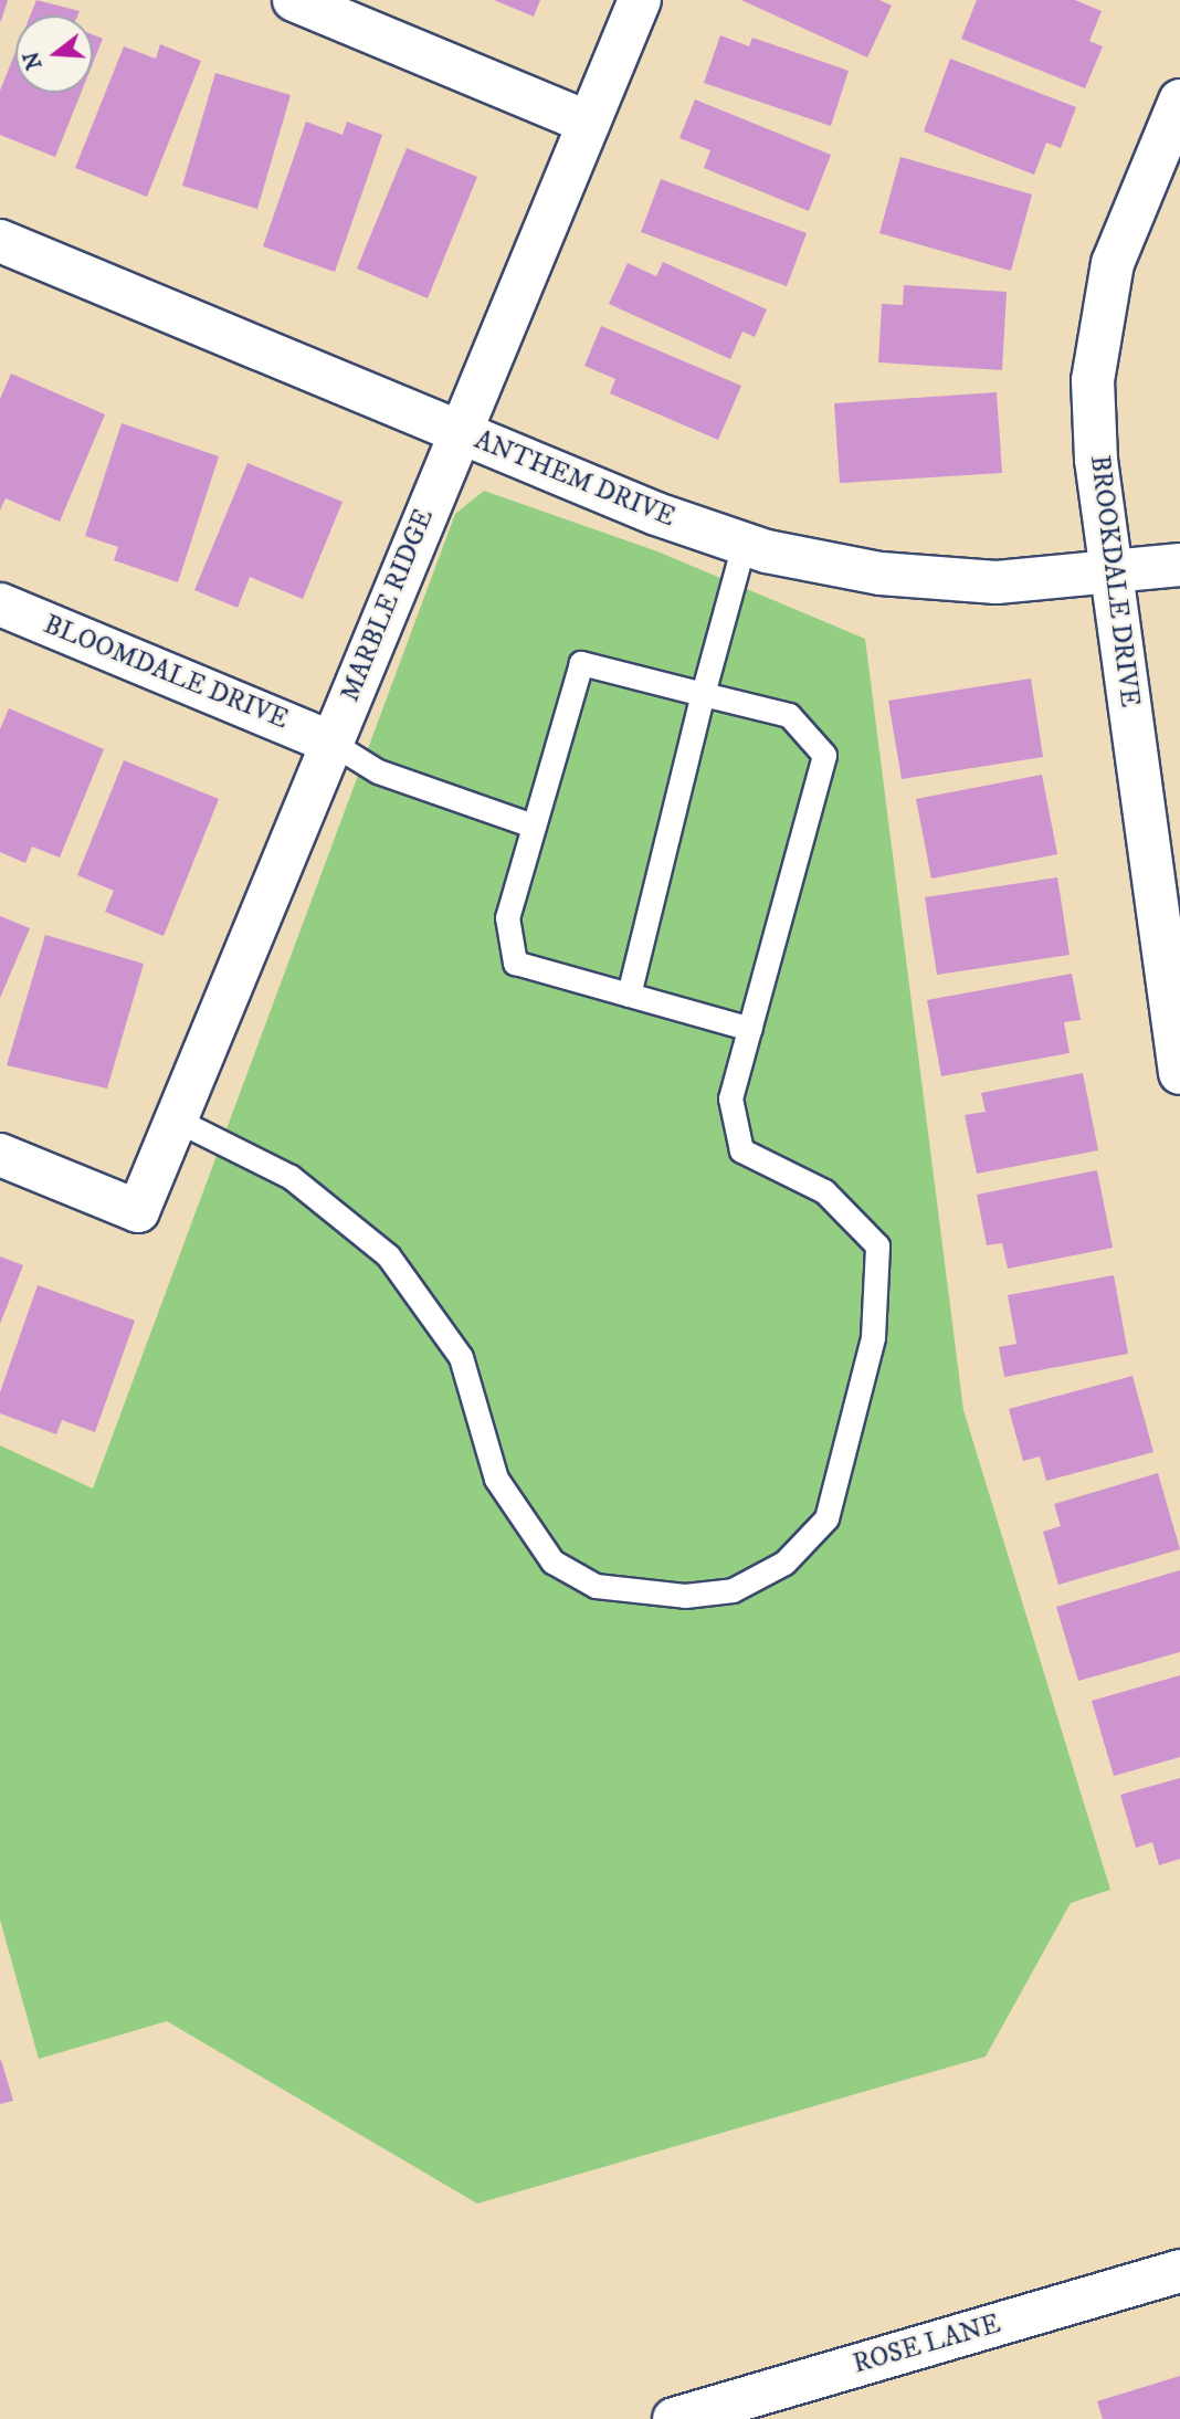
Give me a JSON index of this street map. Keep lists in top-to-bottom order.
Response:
{
  "streets": {
    "street": [
      "ANTHEM DRIVE",
      "BROOKDALE DRIVE",
      "MARBLE RIDGE",
      "BLOOMDALE DRIVE",
      "ROSE LANE"
    ]
  },
  "crossings": [
    ["ANTHEM DRIVE", "BROOKDALE DRIVE"],
    ["ANTHEM DRIVE", "MARBLE RIDGE"],
    ["MARBLE RIDGE", "BLOOMDALE DRIVE"]
  ],
  "north": "left"
}
